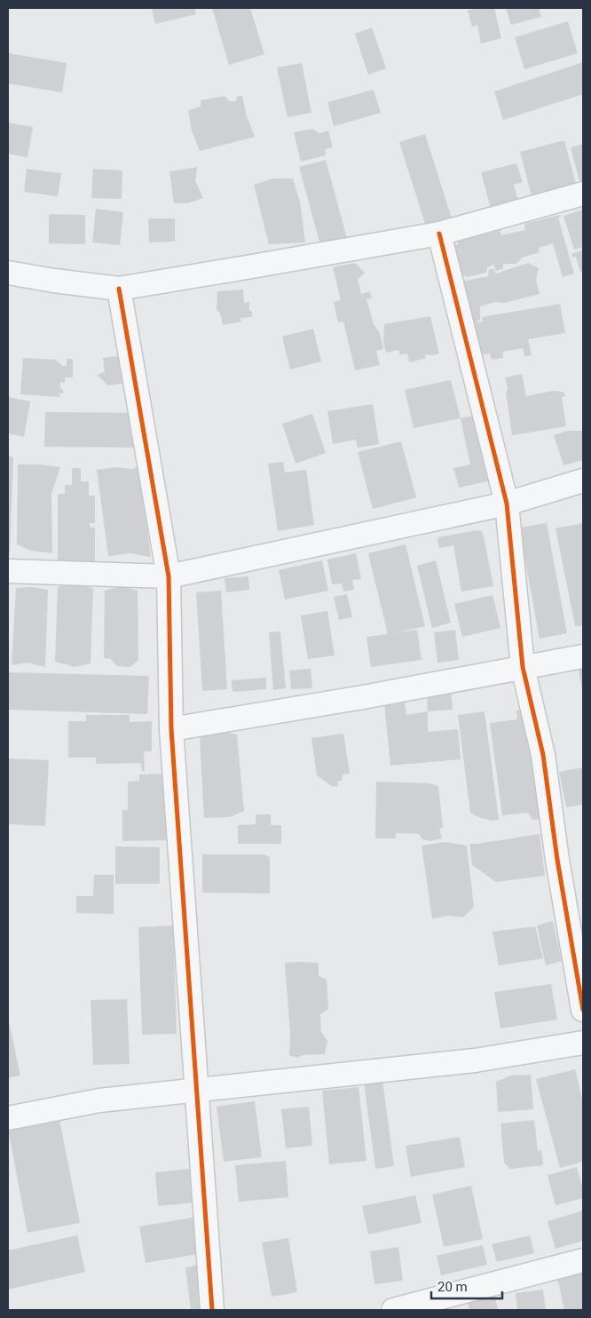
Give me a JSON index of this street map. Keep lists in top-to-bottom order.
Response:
{
  "scale_bar": "20 m"
}
